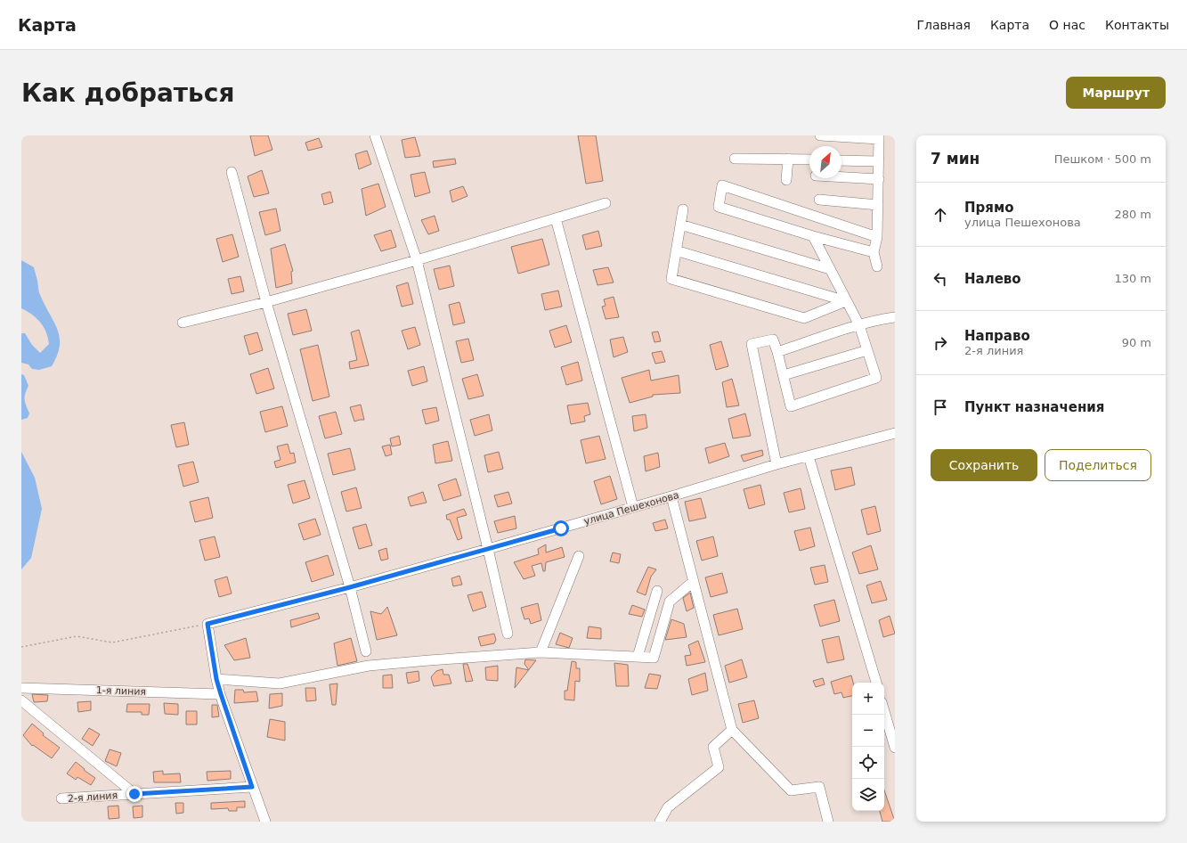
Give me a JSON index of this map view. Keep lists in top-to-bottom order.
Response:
{
  "streets": {
    "street": ["улица Пешехонова", "1-я линия", "2-я линия"]
  },
  "north": "top right",
  "page": {
    "header": "Карта",
    "nav": [
      "Главная",
      "Карта",
      "О нас",
      "Контакты"
    ],
    "buttons": [
      "Маршрут",
      ["Сохранить", "Поделиться"]
    ],
    "title": "Как добраться",
    "heading": ["7 мин", "Пешком · 500 m"],
    "list": [
      ["Прямо", "улица Пешехонова", "280 m"],
      ["Налево", "130 m"],
      ["Направо", "2-я линия", "90 m"],
      "Пункт назначения"
    ],
    "map_buttons": ["+", "−"]
  }
}
